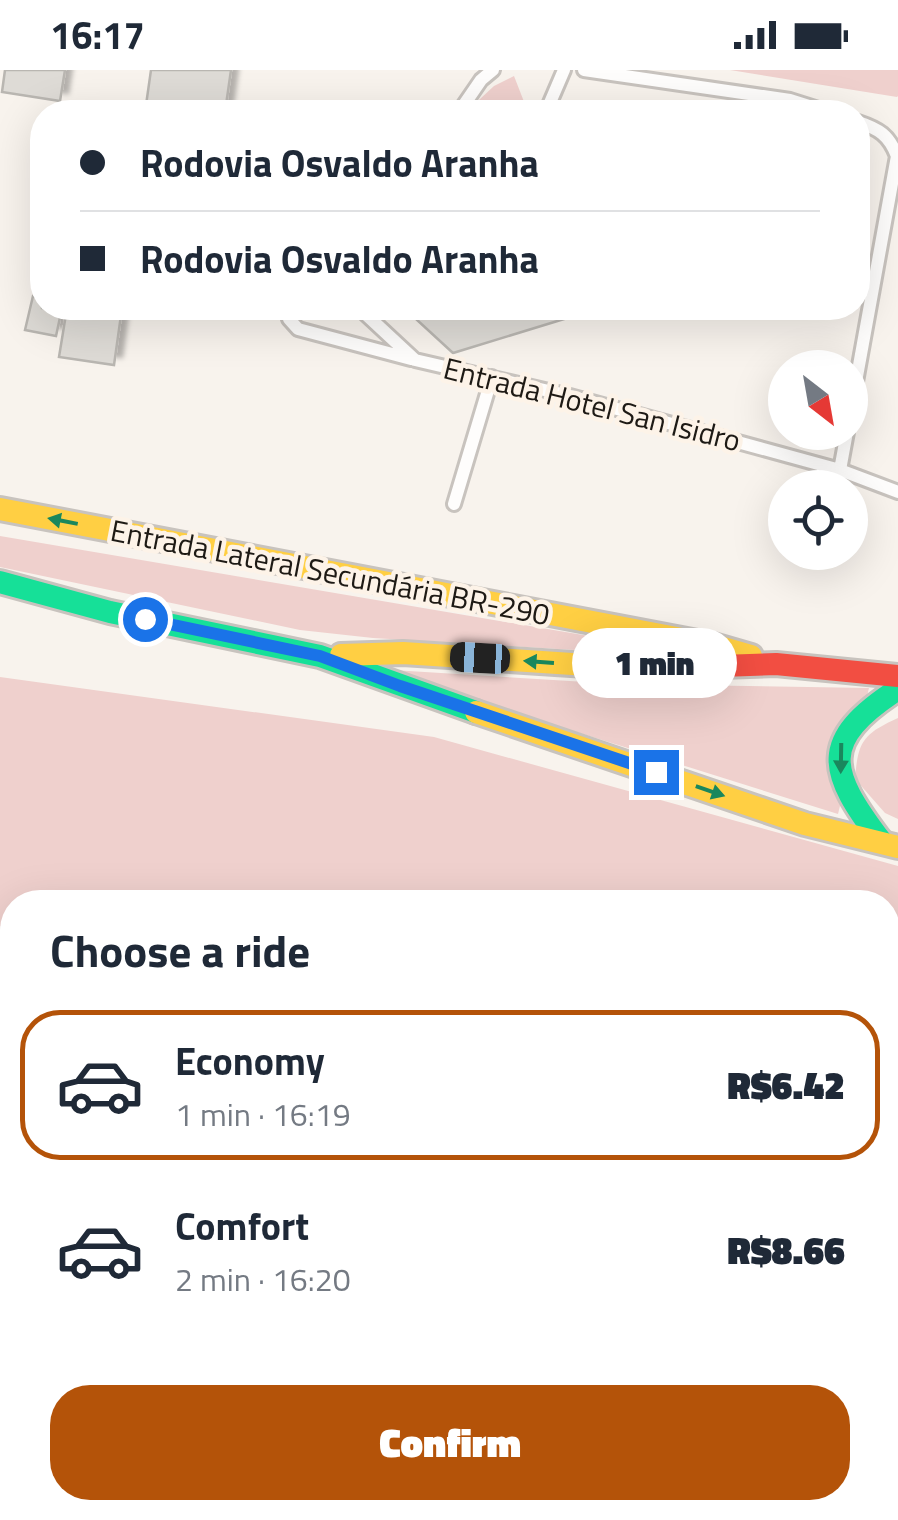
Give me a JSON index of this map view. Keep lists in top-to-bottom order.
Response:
{
  "streets": {
    "main road": ["Entrada Lateral Secundária BR-290"],
    "lane": ["Entrada Hotel San Isidro"]
  },
  "north": "bottom right",
  "page": {
    "status": "16:17",
    "banner": ["Rodovia Osvaldo Aranha", "Rodovia Osvaldo Aranha"],
    "bubble": "1 min",
    "heading": "Choose a ride",
    "list": [
      {
        "name": "Economy",
        "note": "1 min · 16:19",
        "value": "R$6.42"
      },
      {
        "name": "Comfort",
        "note": "2 min · 16:20",
        "value": "R$8.66"
      }
    ],
    "buttons": "Confirm"
  }
}
